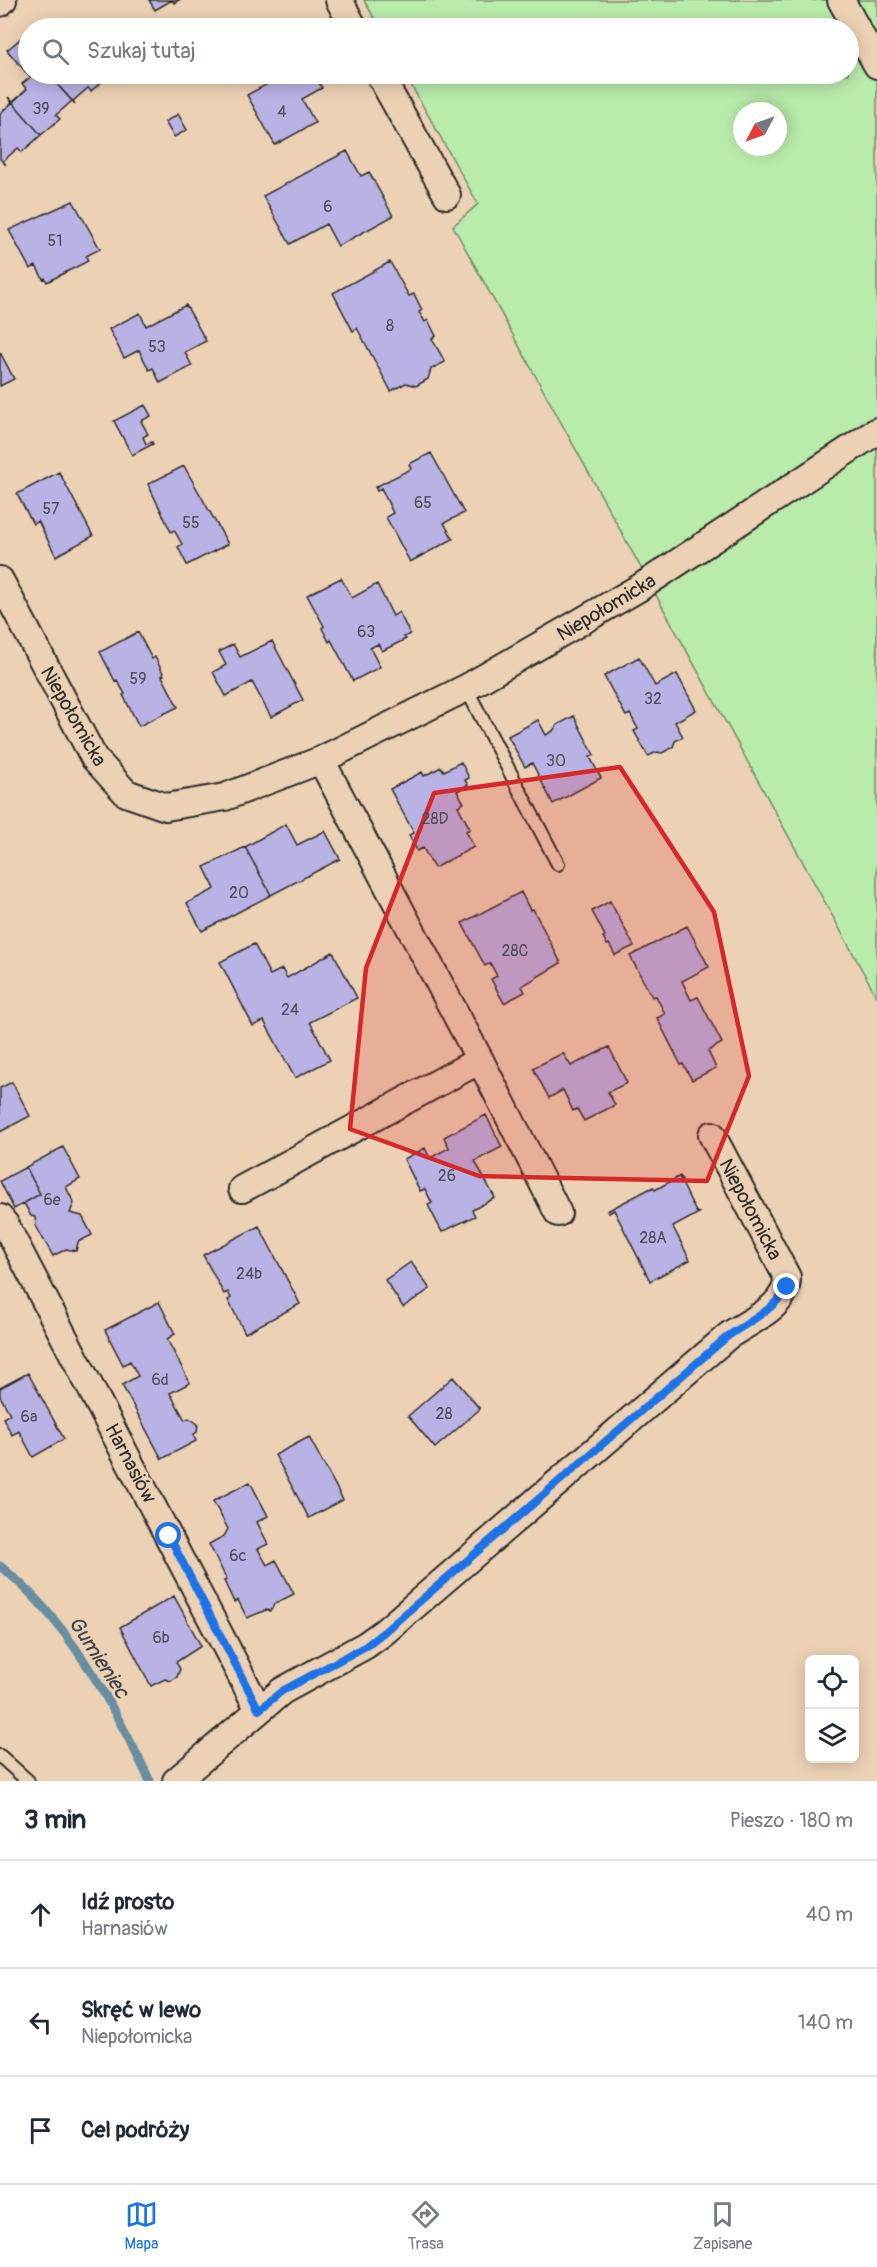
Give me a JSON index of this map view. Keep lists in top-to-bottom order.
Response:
{
  "streets": {
    "street": ["Niepołomicka", "Harnasiów"]
  },
  "crossings": [
    ["Niepołomicka", "Harnasiów"]
  ],
  "water": ["Gumieniec"],
  "house_numbers": [
    "39",
    "4",
    "6",
    "51",
    "8",
    "53",
    "65",
    "57",
    "55",
    "63",
    "59",
    "32",
    "30",
    "28D",
    "20",
    "28C",
    "24",
    "26",
    "6e",
    "28A",
    "24b",
    "6d",
    "28",
    "6a",
    "6c",
    "6b"
  ],
  "north": "bottom left",
  "page": {
    "search": "Szukaj tutaj",
    "heading": ["3 min", "Pieszo · 180 m"],
    "list": [
      ["Idź prosto", "Harnasiów", "40 m"],
      ["Skręć w lewo", "Niepołomicka", "140 m"],
      "Cel podróży"
    ],
    "nav": ["Mapa", "Trasa", "Zapisane"]
  }
}
